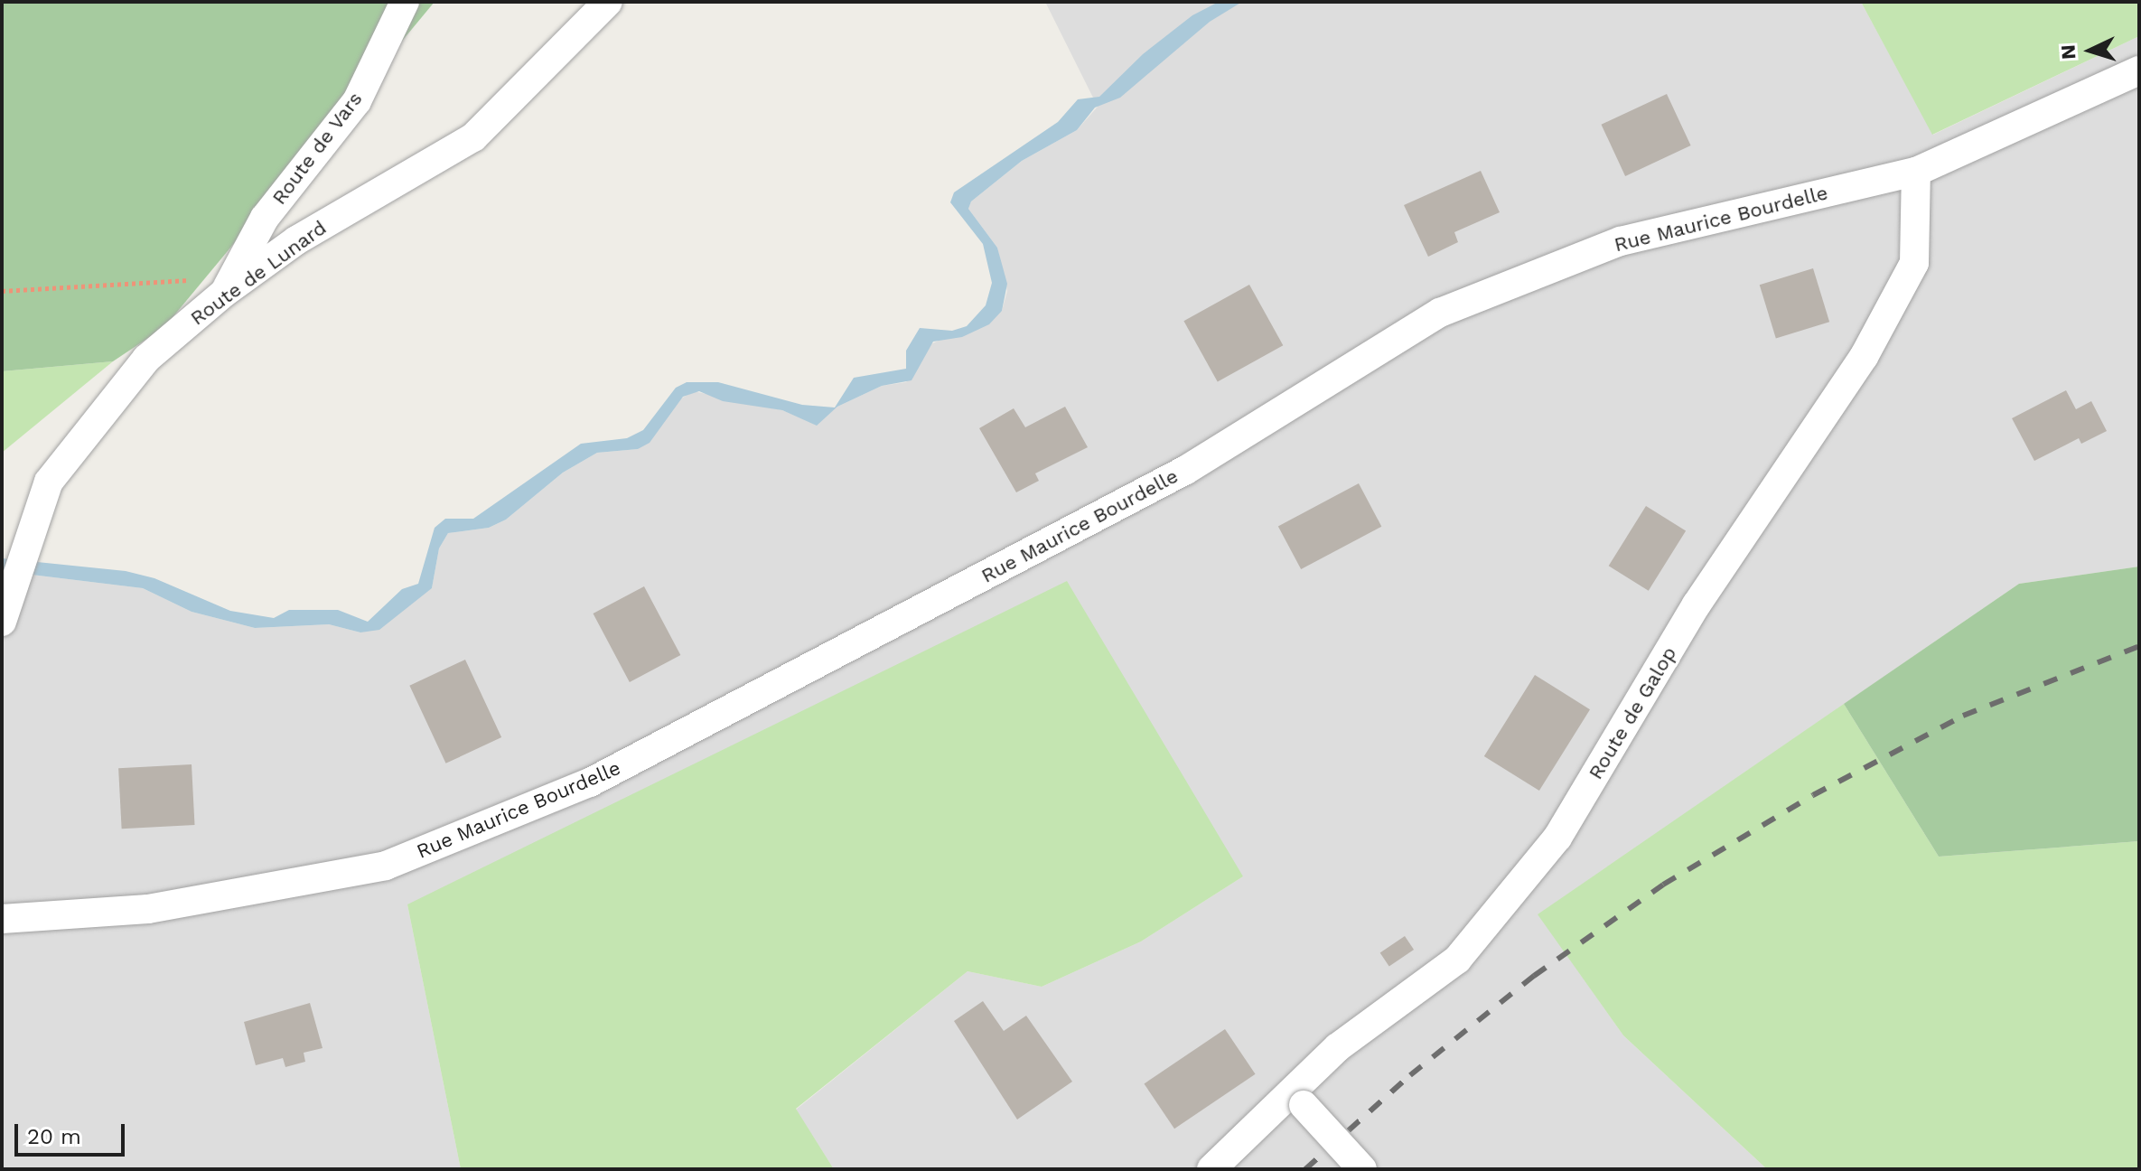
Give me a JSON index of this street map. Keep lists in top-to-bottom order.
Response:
{
  "streets": {
    "street": [
      "Route de Vars",
      "Rue Maurice Bourdelle",
      "Route de Lunard",
      "Route de Galop"
    ]
  },
  "crossings": [
    ["Route de Vars", "Route de Lunard"],
    ["Rue Maurice Bourdelle", "Route de Galop"]
  ],
  "scale_bar": "20 m",
  "north": "left"
}
